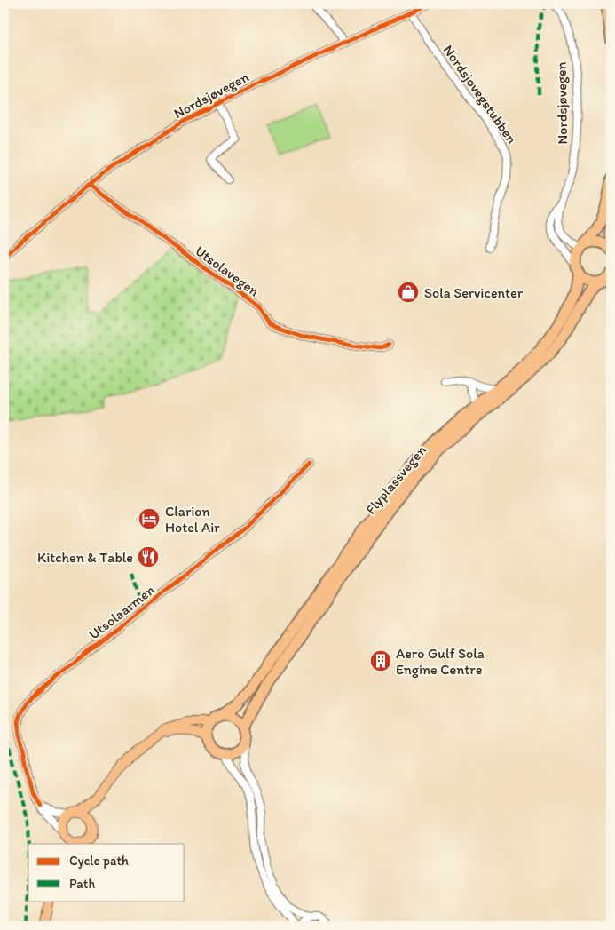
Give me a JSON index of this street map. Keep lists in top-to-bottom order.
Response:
{
  "streets": {
    "highway": ["Flyplassvegen"],
    "street": [
      "Nordsjøvegstubben",
      "Nordsjøvegen",
      "Utsolavegen",
      "Utsolaarmen"
    ]
  },
  "crossings": [
    ["Nordsjøvegstubben", "Nordsjøvegen"],
    ["Nordsjøvegen", "Utsolavegen"],
    ["Nordsjøvegen", "Flyplassvegen"]
  ],
  "places": {
    "shop": ["Sola Servicenter"],
    "hotel": ["Clarion Hotel Air"],
    "restaurant": ["Kitchen & Table"],
    "building": ["Aero Gulf Sola Engine Centre"]
  },
  "legend": ["Cycle path", "Path"]
}
